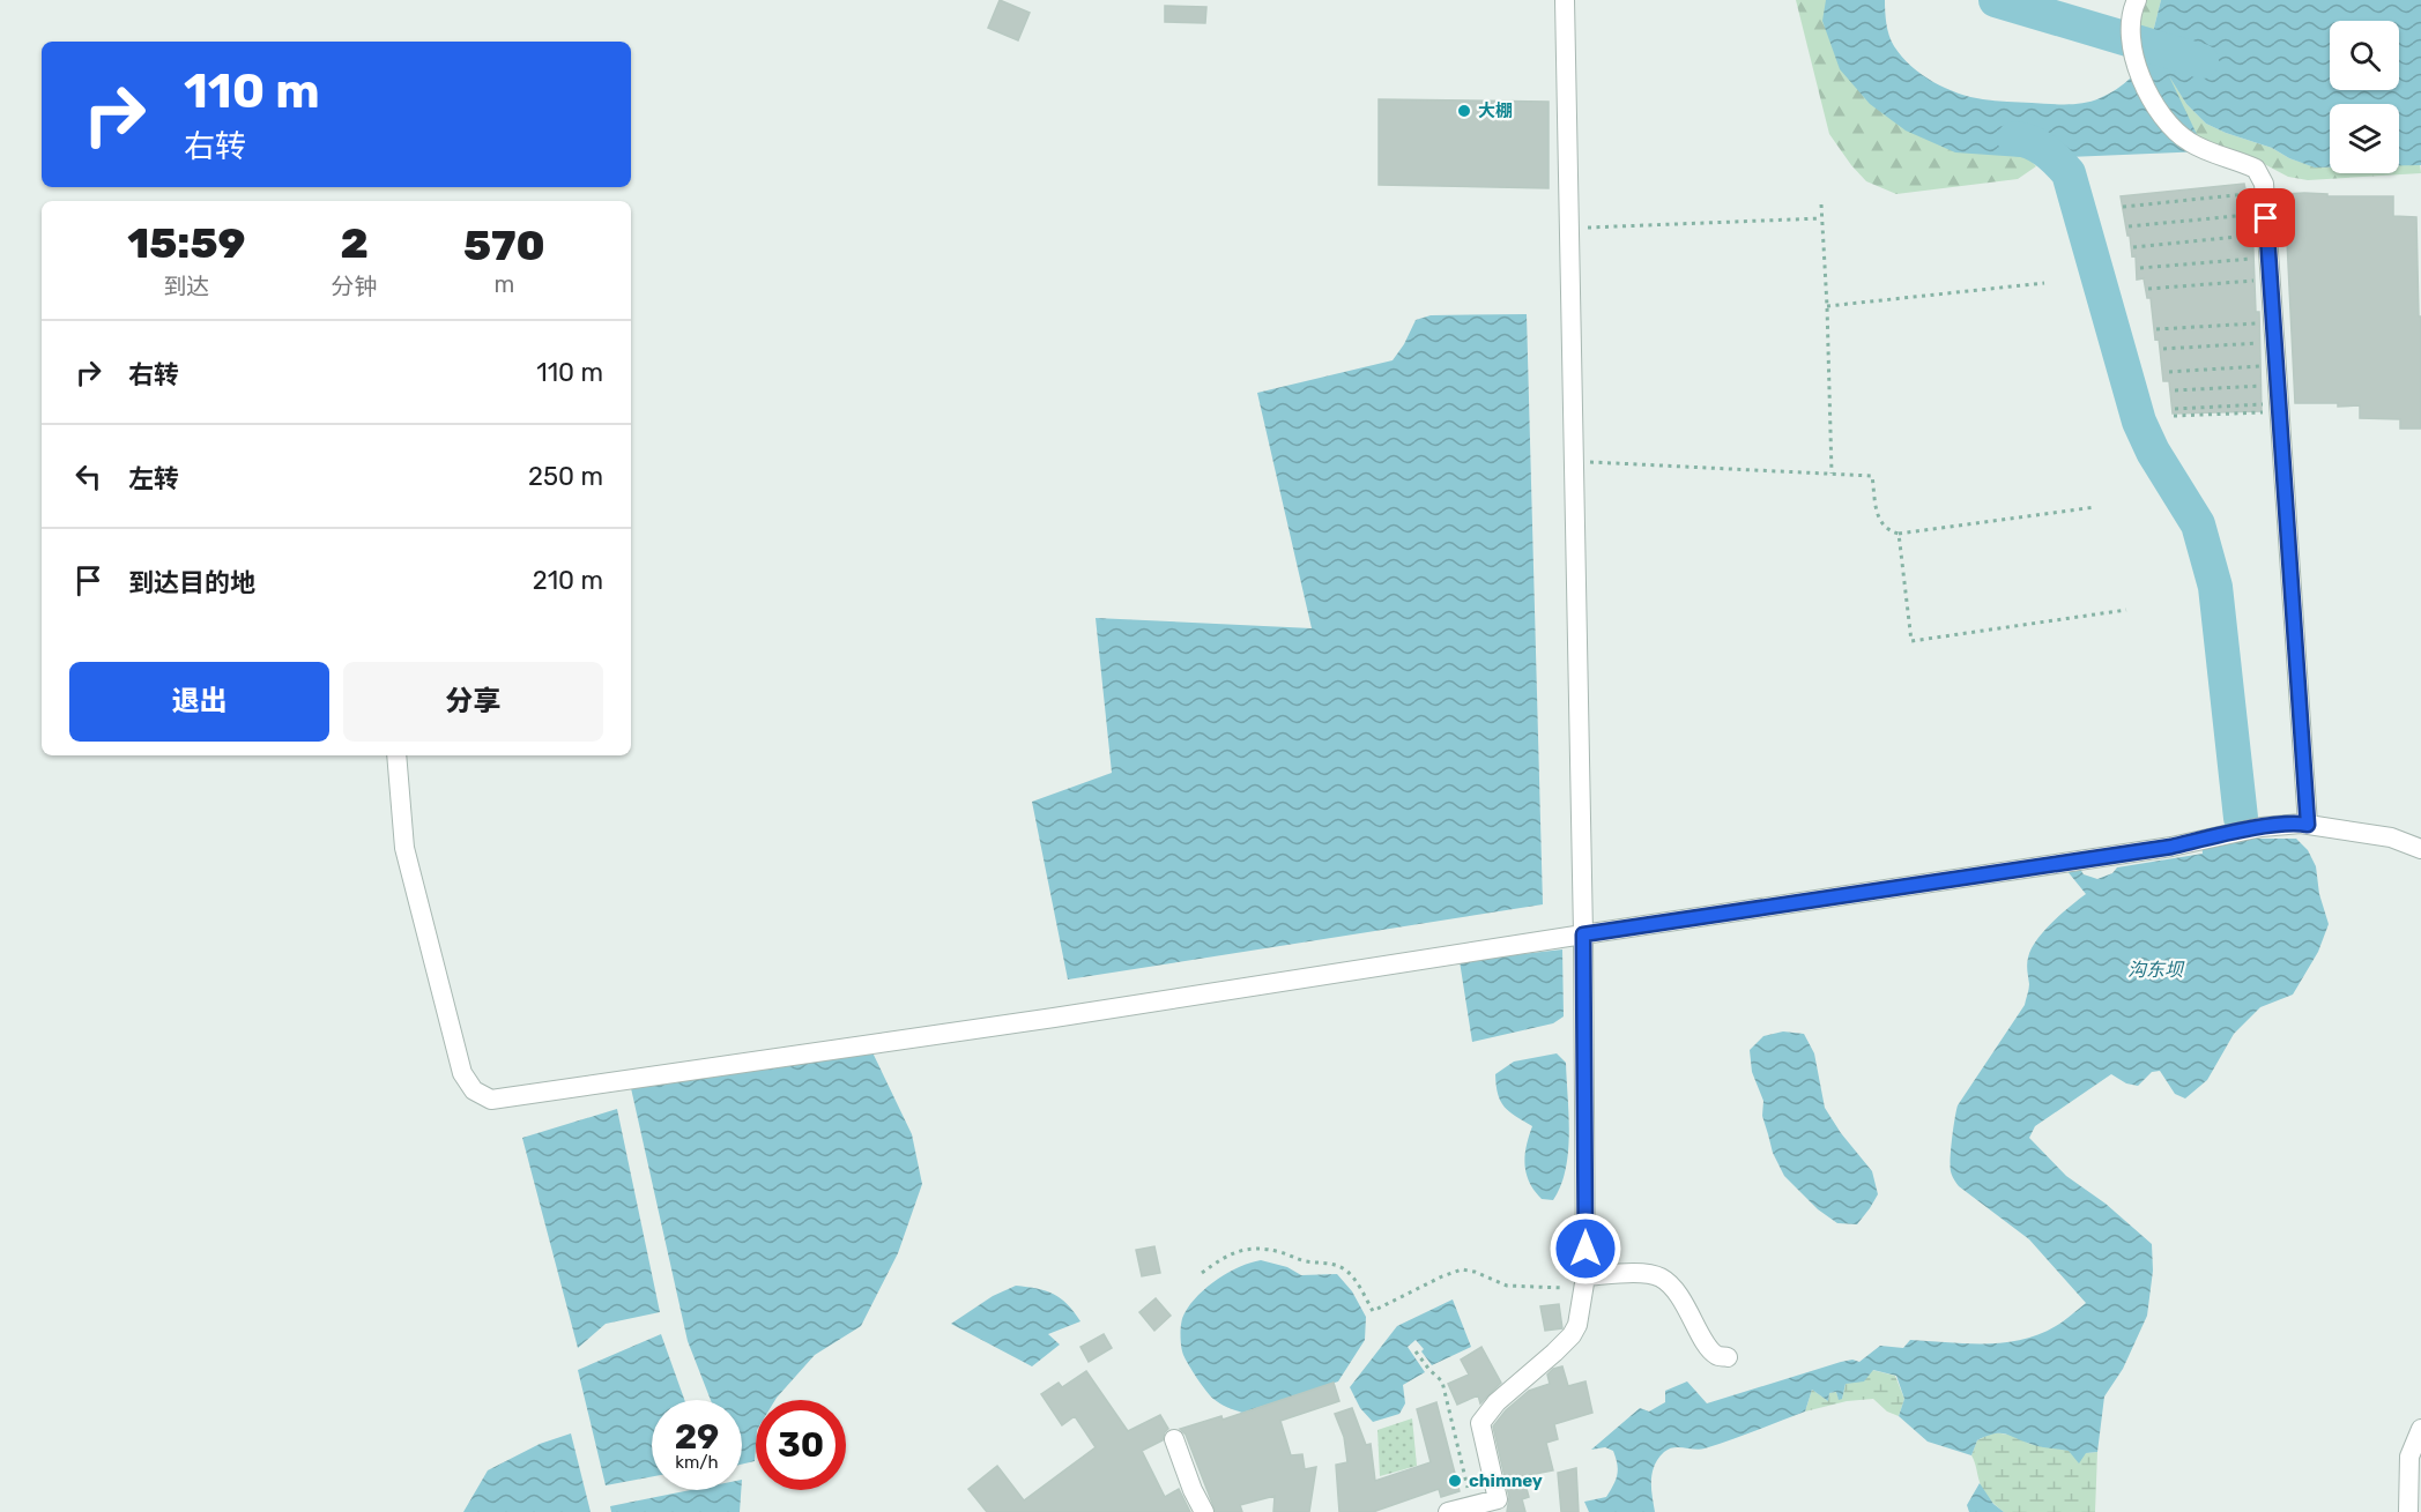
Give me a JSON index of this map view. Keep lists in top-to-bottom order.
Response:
{
  "water": ["沟东坝"],
  "places": ["大棚", "chimney"],
  "page": {
    "turn": ["110 m", "右转"],
    "eta": [
      "15:59",
      "到达",
      "2",
      "分钟",
      "570",
      "m"
    ],
    "list": [
      {
        "name": "右转",
        "value": "110 m"
      },
      {
        "name": "左转",
        "value": "250 m"
      },
      {
        "name": "到达目的地",
        "value": "210 m"
      }
    ],
    "buttons": ["退出", "分享"],
    "speed": "29 km/h",
    "limit": "30"
  }
}
